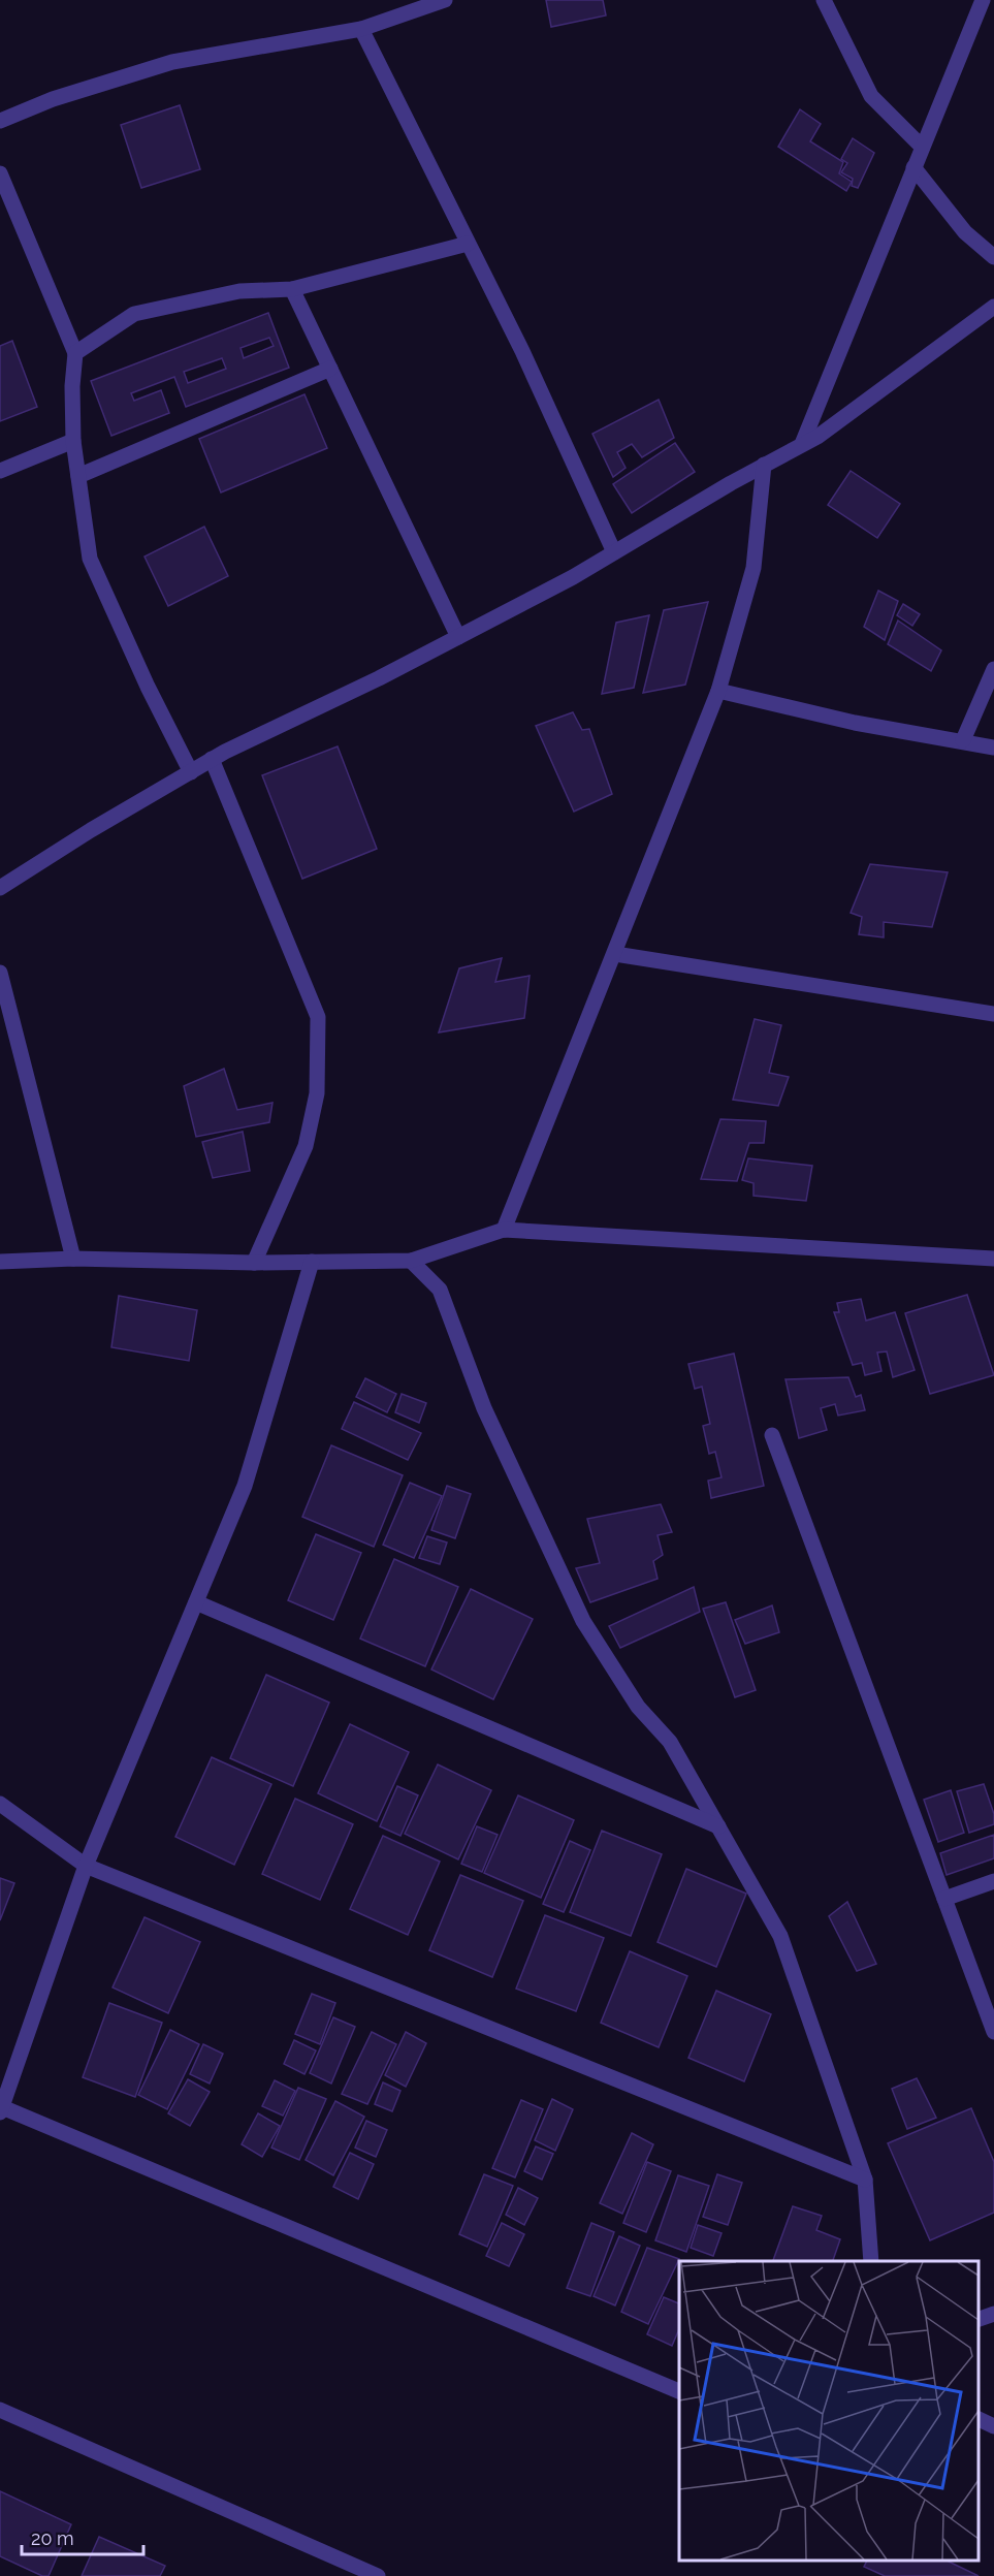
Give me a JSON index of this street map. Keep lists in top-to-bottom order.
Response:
{
  "scale_bar": "20 m"
}
